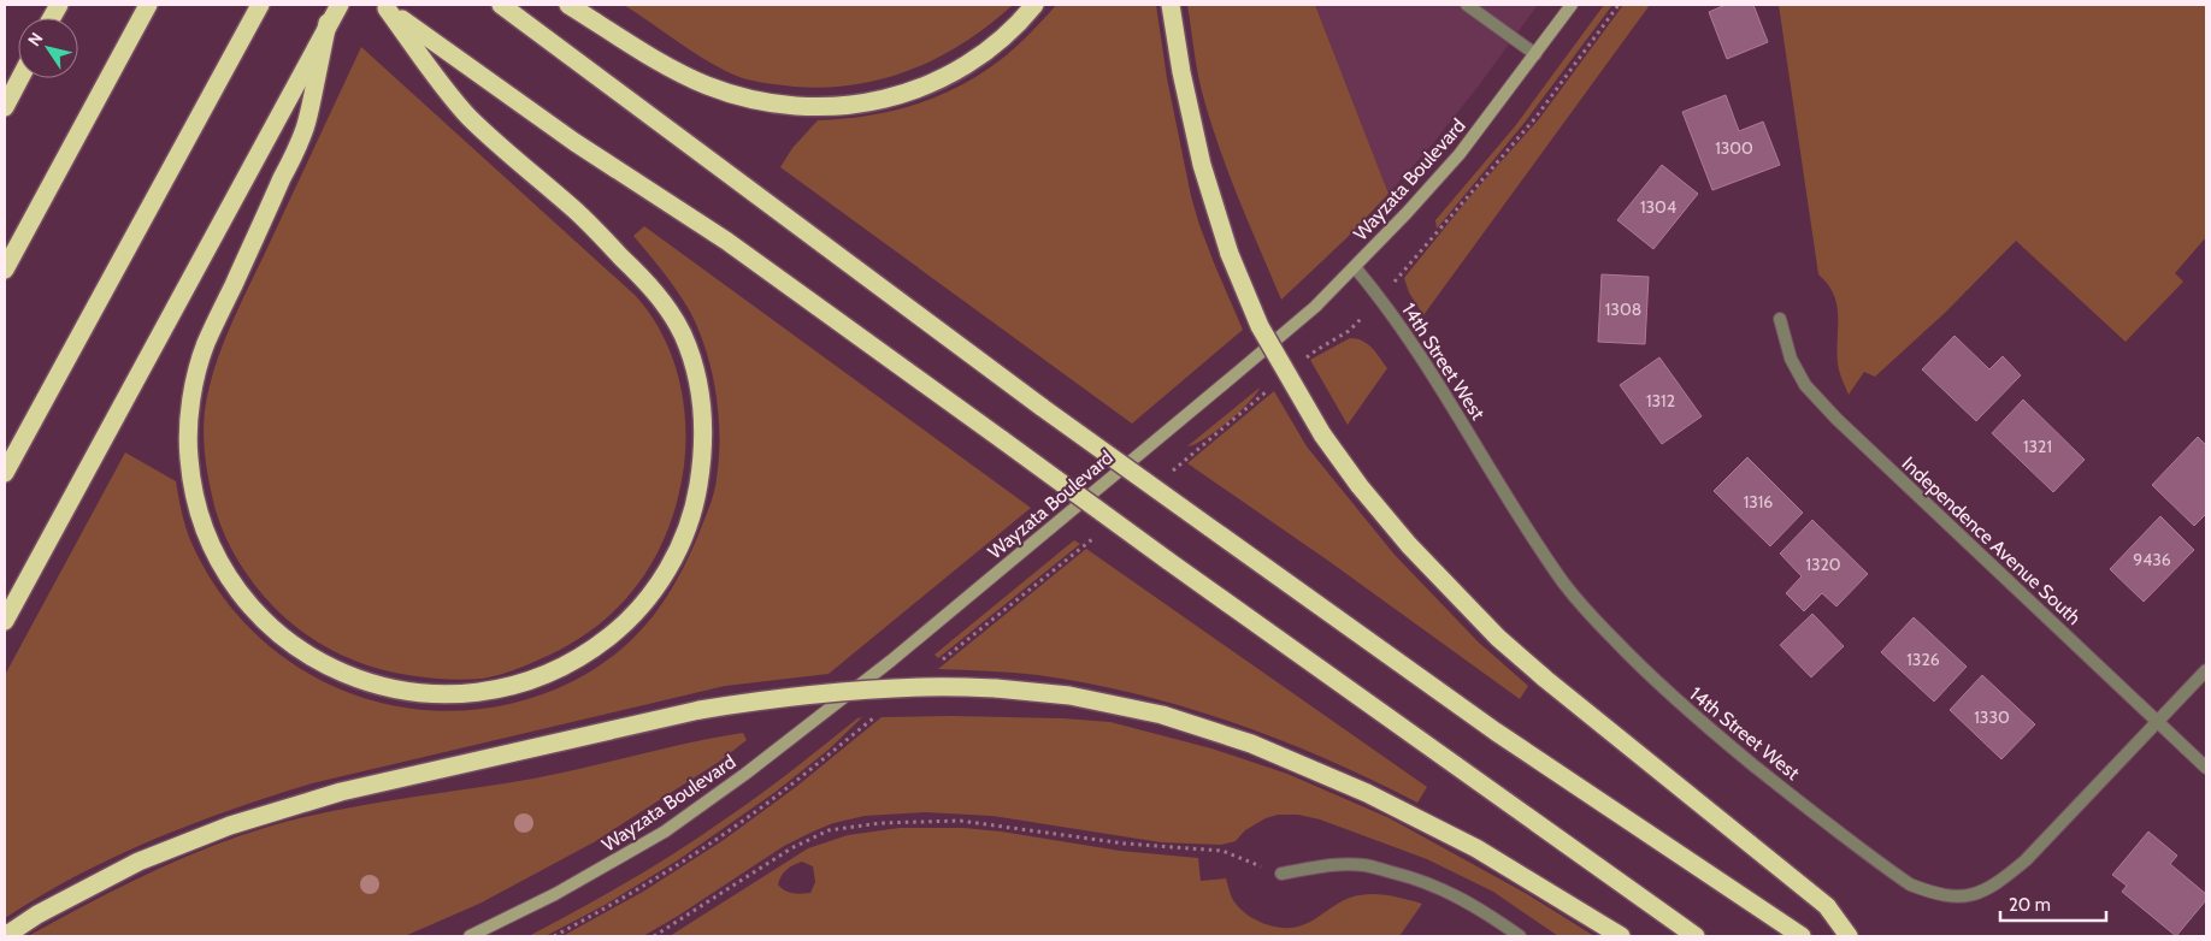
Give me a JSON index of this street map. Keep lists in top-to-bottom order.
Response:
{
  "streets": {
    "street": ["Wayzata Boulevard", "14th Street West", "Independence Avenue South"]
  },
  "crossings": [
    ["Wayzata Boulevard", "14th Street West"],
    ["14th Street West", "Independence Avenue South"]
  ],
  "house_numbers": [
    "1300",
    "1304",
    "1308",
    "1312",
    "1321",
    "1316",
    "9436",
    "1320",
    "1326",
    "1330"
  ],
  "scale_bar": "20 m",
  "north": "top left"
}
